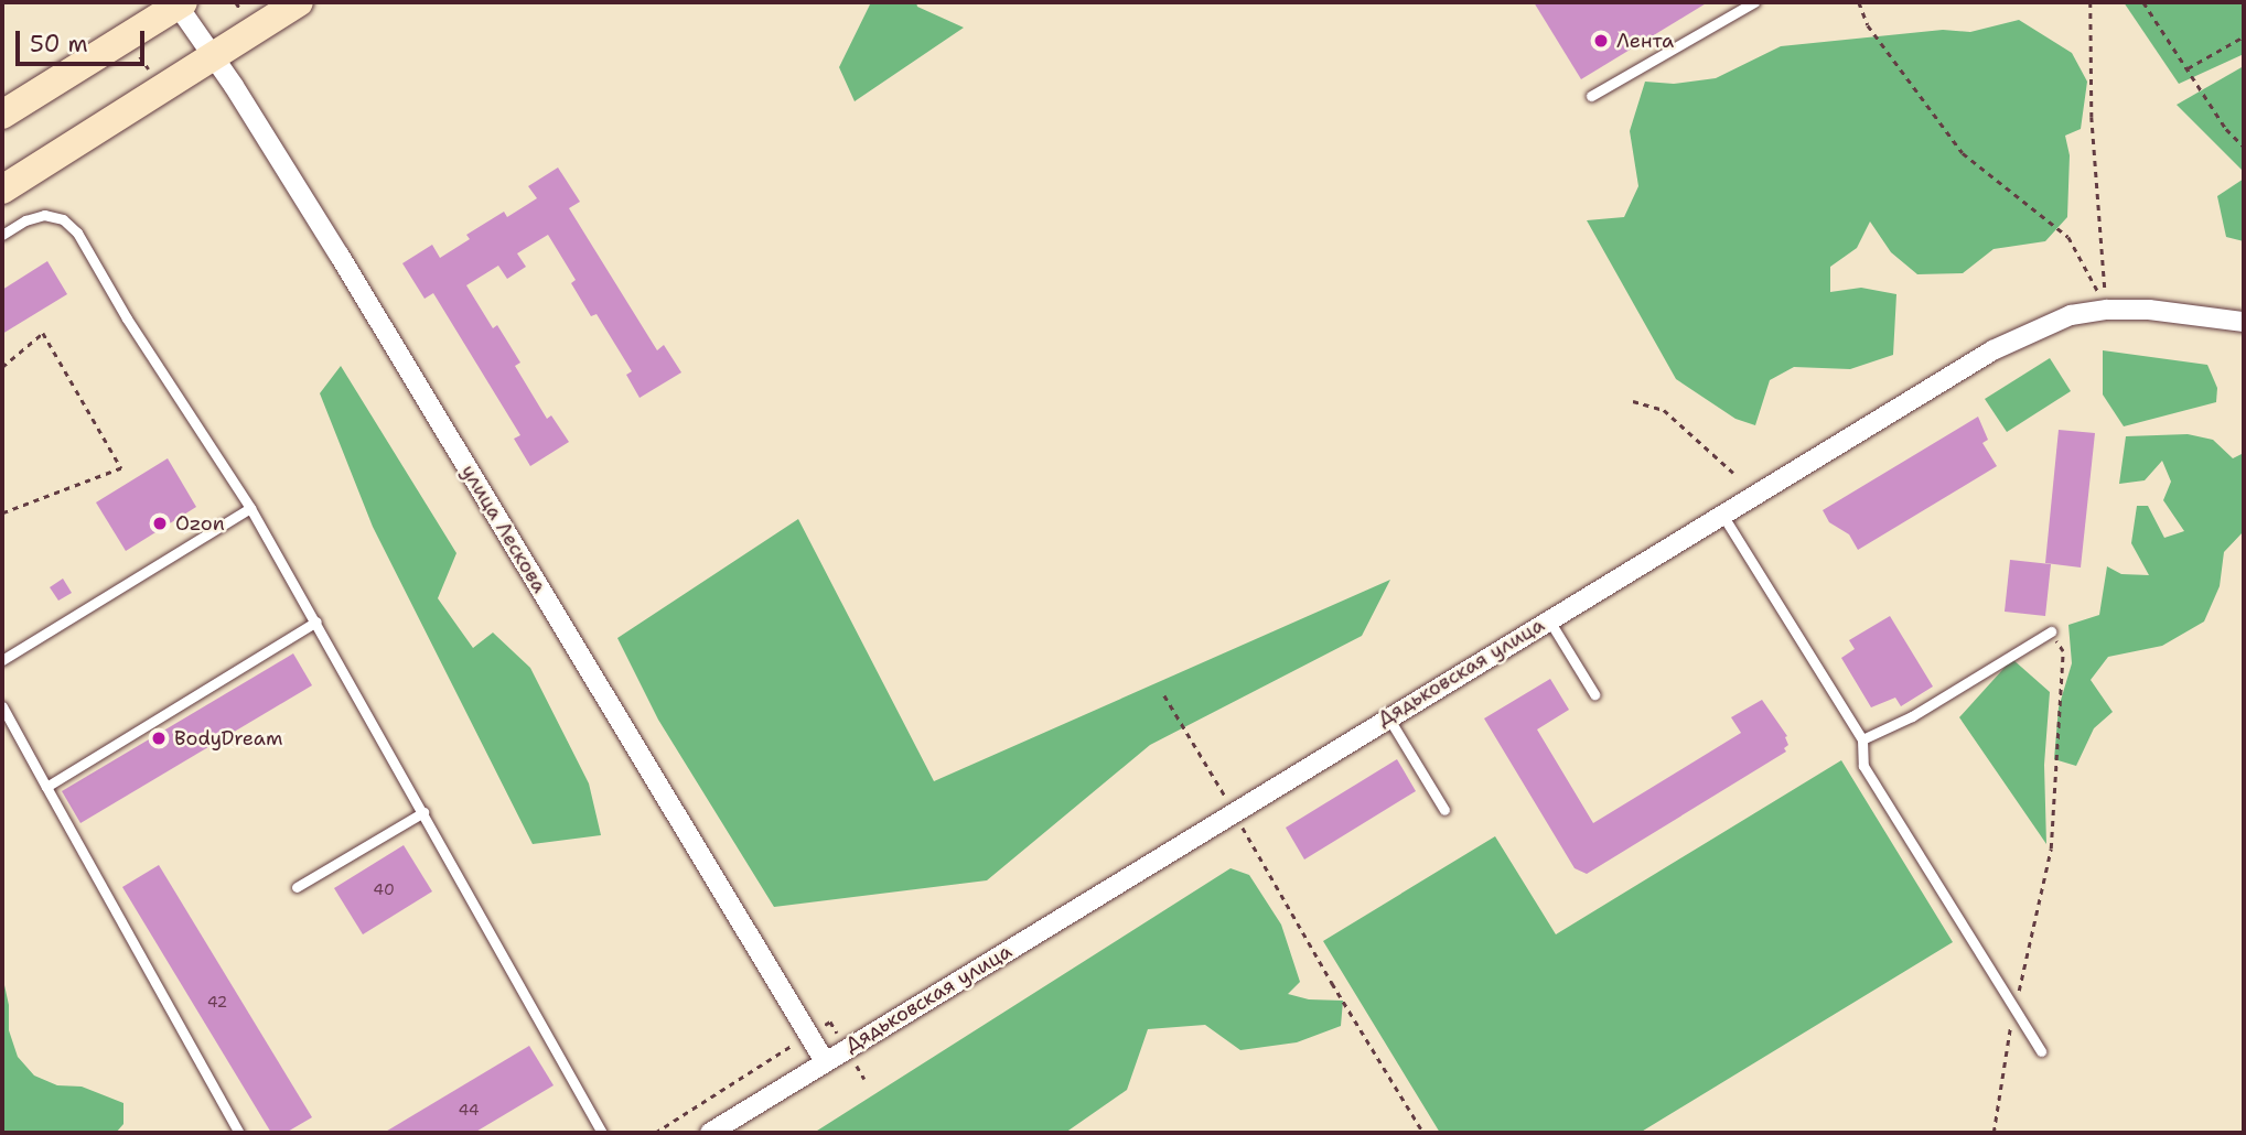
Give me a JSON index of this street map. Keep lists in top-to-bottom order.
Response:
{
  "streets": {
    "street": ["улица Лескова", "Дядьковская улица"]
  },
  "crossings": [
    ["улица Лескова", "Дядьковская улица"]
  ],
  "places": ["Лента", "Ozon", "BodyDream"],
  "house_numbers": ["40", "42", "44"],
  "scale_bar": "50 m"
}
